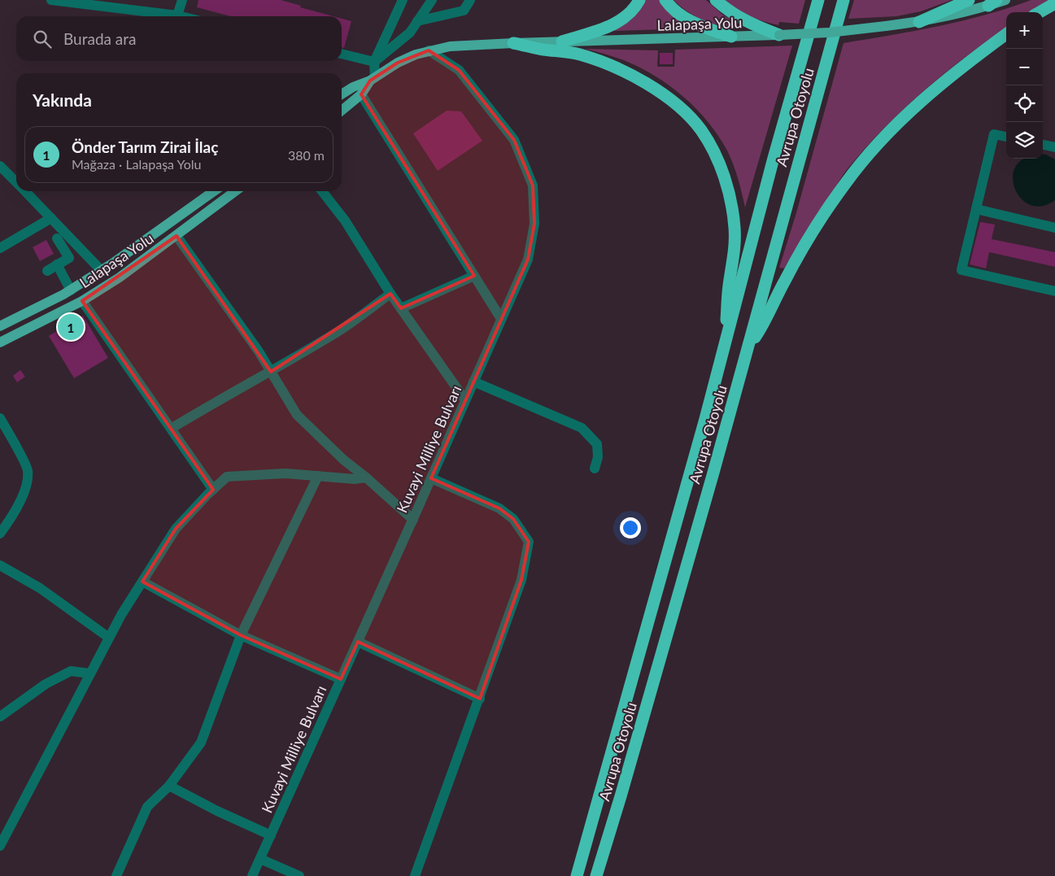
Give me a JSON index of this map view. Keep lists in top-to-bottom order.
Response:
{
  "streets": {
    "highway": ["Avrupa Otoyolu"],
    "main road": ["Lalapaşa Yolu"],
    "street": ["Kuvayi Milliye Bulvarı"]
  },
  "crossings": [
    ["Lalapaşa Yolu", "Kuvayi Milliye Bulvarı"]
  ],
  "page": {
    "map_buttons": ["+", "−"],
    "search": "Burada ara",
    "heading": "Yakında",
    "list": [
      {
        "mark": "1",
        "name": "Önder Tarım Zirai İlaç",
        "note": "Mağaza · Lalapaşa Yolu",
        "value": "380 m"
      }
    ],
    "pins": "1"
  }
}
